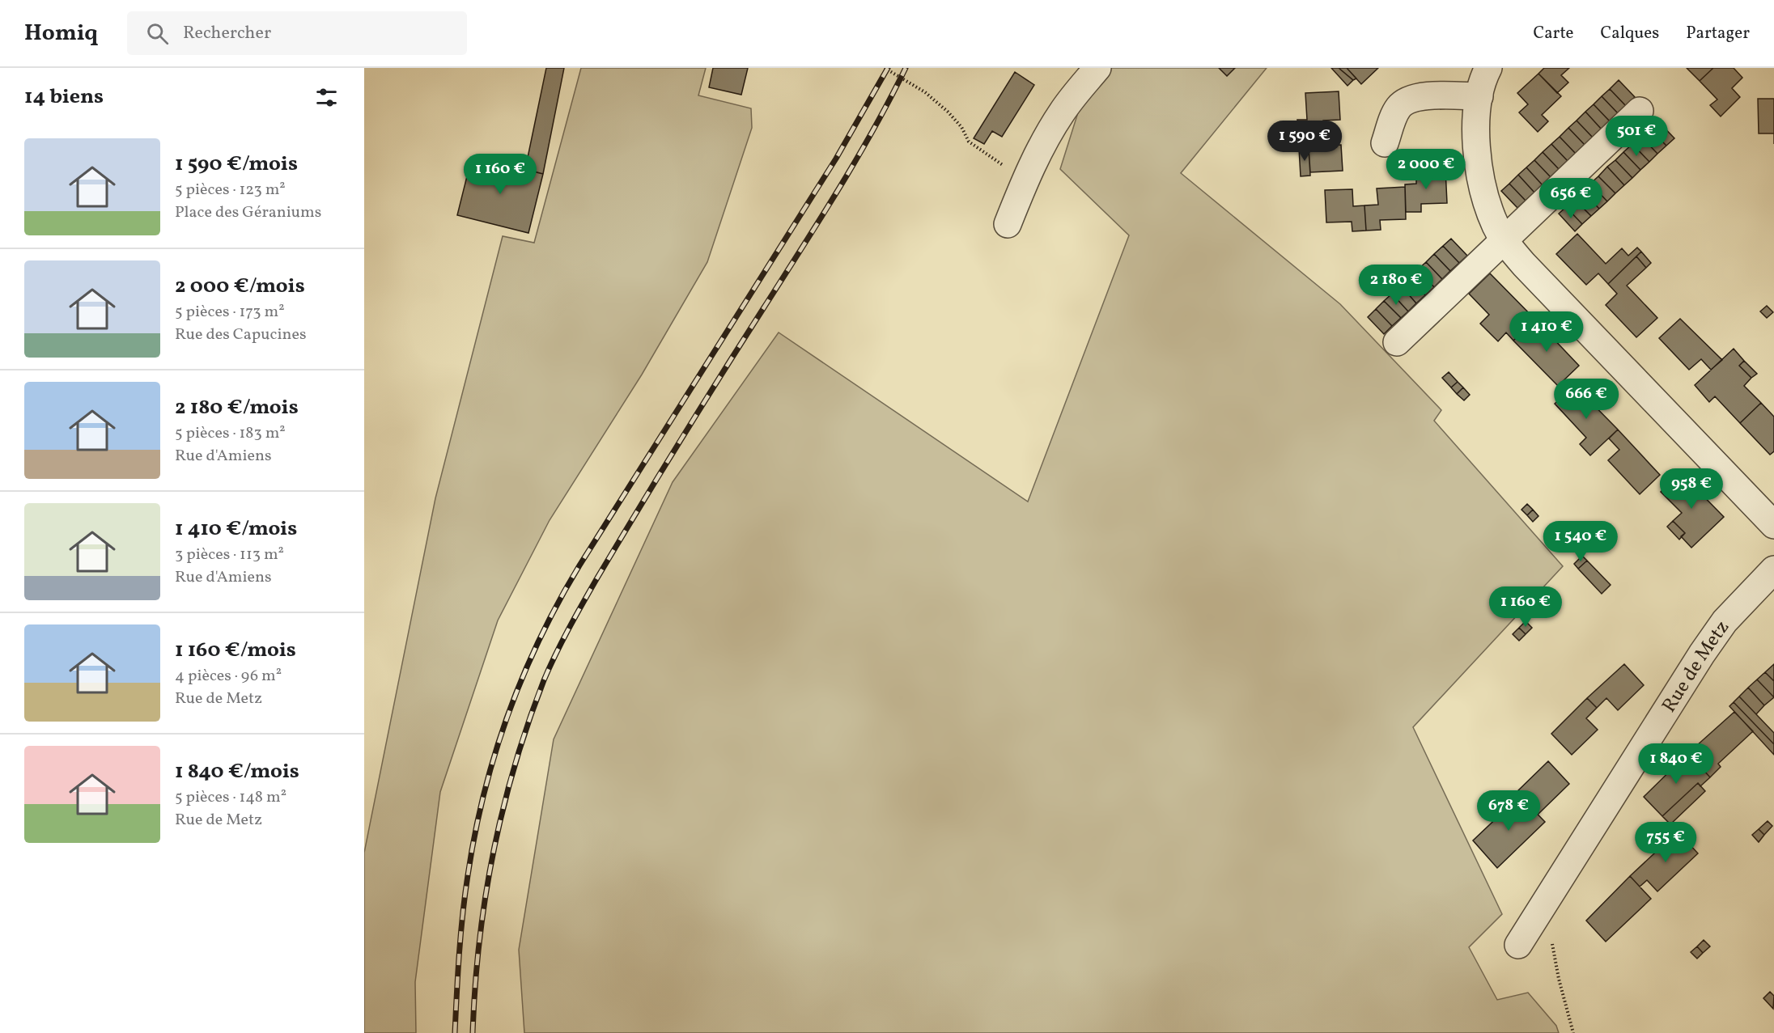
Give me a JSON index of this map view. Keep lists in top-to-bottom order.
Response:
{
  "streets": {
    "street": ["Rue de Metz"]
  },
  "page": {
    "header": "Homiq",
    "search": "Rechercher",
    "nav": ["Carte", "Calques", "Partager"],
    "heading": "14 biens",
    "price": [
      "501 €",
      "1 590 €",
      "2 000 €",
      "1 160 €",
      "656 €",
      "2 180 €",
      "1 410 €",
      "666 €",
      "958 €",
      "1 540 €",
      "1 160 €",
      "1 840 €",
      "678 €",
      "755 €"
    ],
    "list": [
      {
        "name": "1 590 €/mois",
        "note": "5 pièces · 123 m² · Place des Géraniums"
      },
      {
        "name": "2 000 €/mois",
        "note": "5 pièces · 173 m² · Rue des Capucines"
      },
      {
        "name": "2 180 €/mois",
        "note": "5 pièces · 183 m² · Rue d'Amiens"
      },
      {
        "name": "1 410 €/mois",
        "note": "3 pièces · 113 m² · Rue d'Amiens"
      },
      {
        "name": "1 160 €/mois",
        "note": "4 pièces · 96 m² · Rue de Metz"
      },
      {
        "name": "1 840 €/mois",
        "note": "5 pièces · 148 m² · Rue de Metz"
      }
    ]
  }
}
